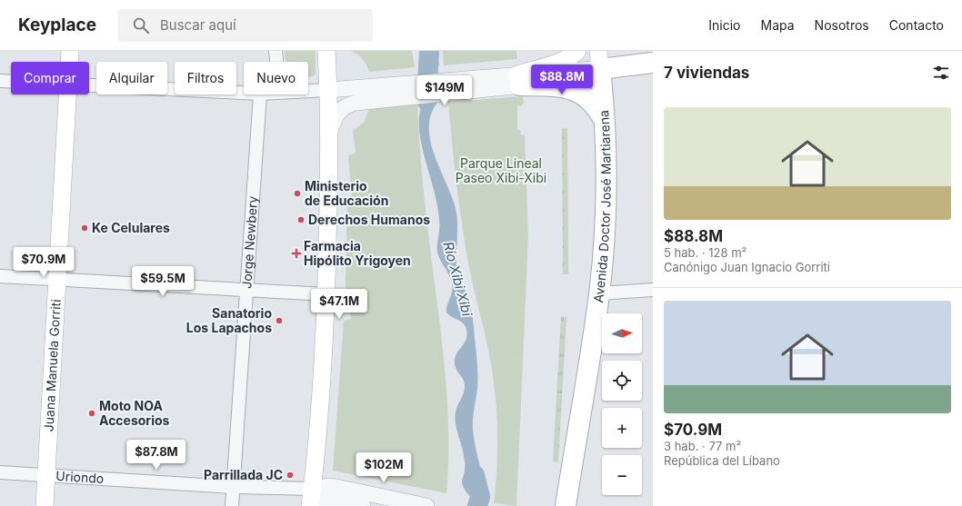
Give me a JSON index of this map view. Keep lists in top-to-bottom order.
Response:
{
  "streets": {
    "main road": ["Avenida Doctor José Martiarena", "Juana Manuela Gorriti"],
    "street": ["Jorge Newbery", "Uriondo"]
  },
  "crossings": [
    ["Jorge Newbery", "Uriondo"],
    ["Juana Manuela Gorriti", "Uriondo"]
  ],
  "water": ["Río Xibi Xibi"],
  "parks": ["Parque Lineal Paseo Xibi-Xibi"],
  "places": {
    "other": [
      "Ministerio de Educación",
      "Derechos Humanos",
      "Ke Celulares",
      "Sanatorio Los Lapachos",
      "Moto NOA Accesorios",
      "Parrillada JC"
    ],
    "health": ["Farmacia Hipólito Yrigoyen"]
  },
  "north": "right",
  "page": {
    "header": "Keyplace",
    "search": "Buscar aquí",
    "nav": [
      "Inicio",
      "Mapa",
      "Nosotros",
      "Contacto"
    ],
    "heading": "7 viviendas",
    "chip": [
      "Comprar",
      "Alquilar",
      "Filtros",
      "Nuevo"
    ],
    "price": [
      "$88.8M",
      "$149M",
      "$70.9M",
      "$59.5M",
      "$47.1M",
      "$87.8M",
      "$102M"
    ],
    "list": [
      {
        "name": "$88.8M",
        "note": "5 hab. · 128 m² · Canónigo Juan Ignacio Gorriti"
      },
      {
        "name": "$70.9M",
        "note": "3 hab. · 77 m² · República del Líbano"
      }
    ],
    "map_buttons": ["+", "−"]
  }
}
